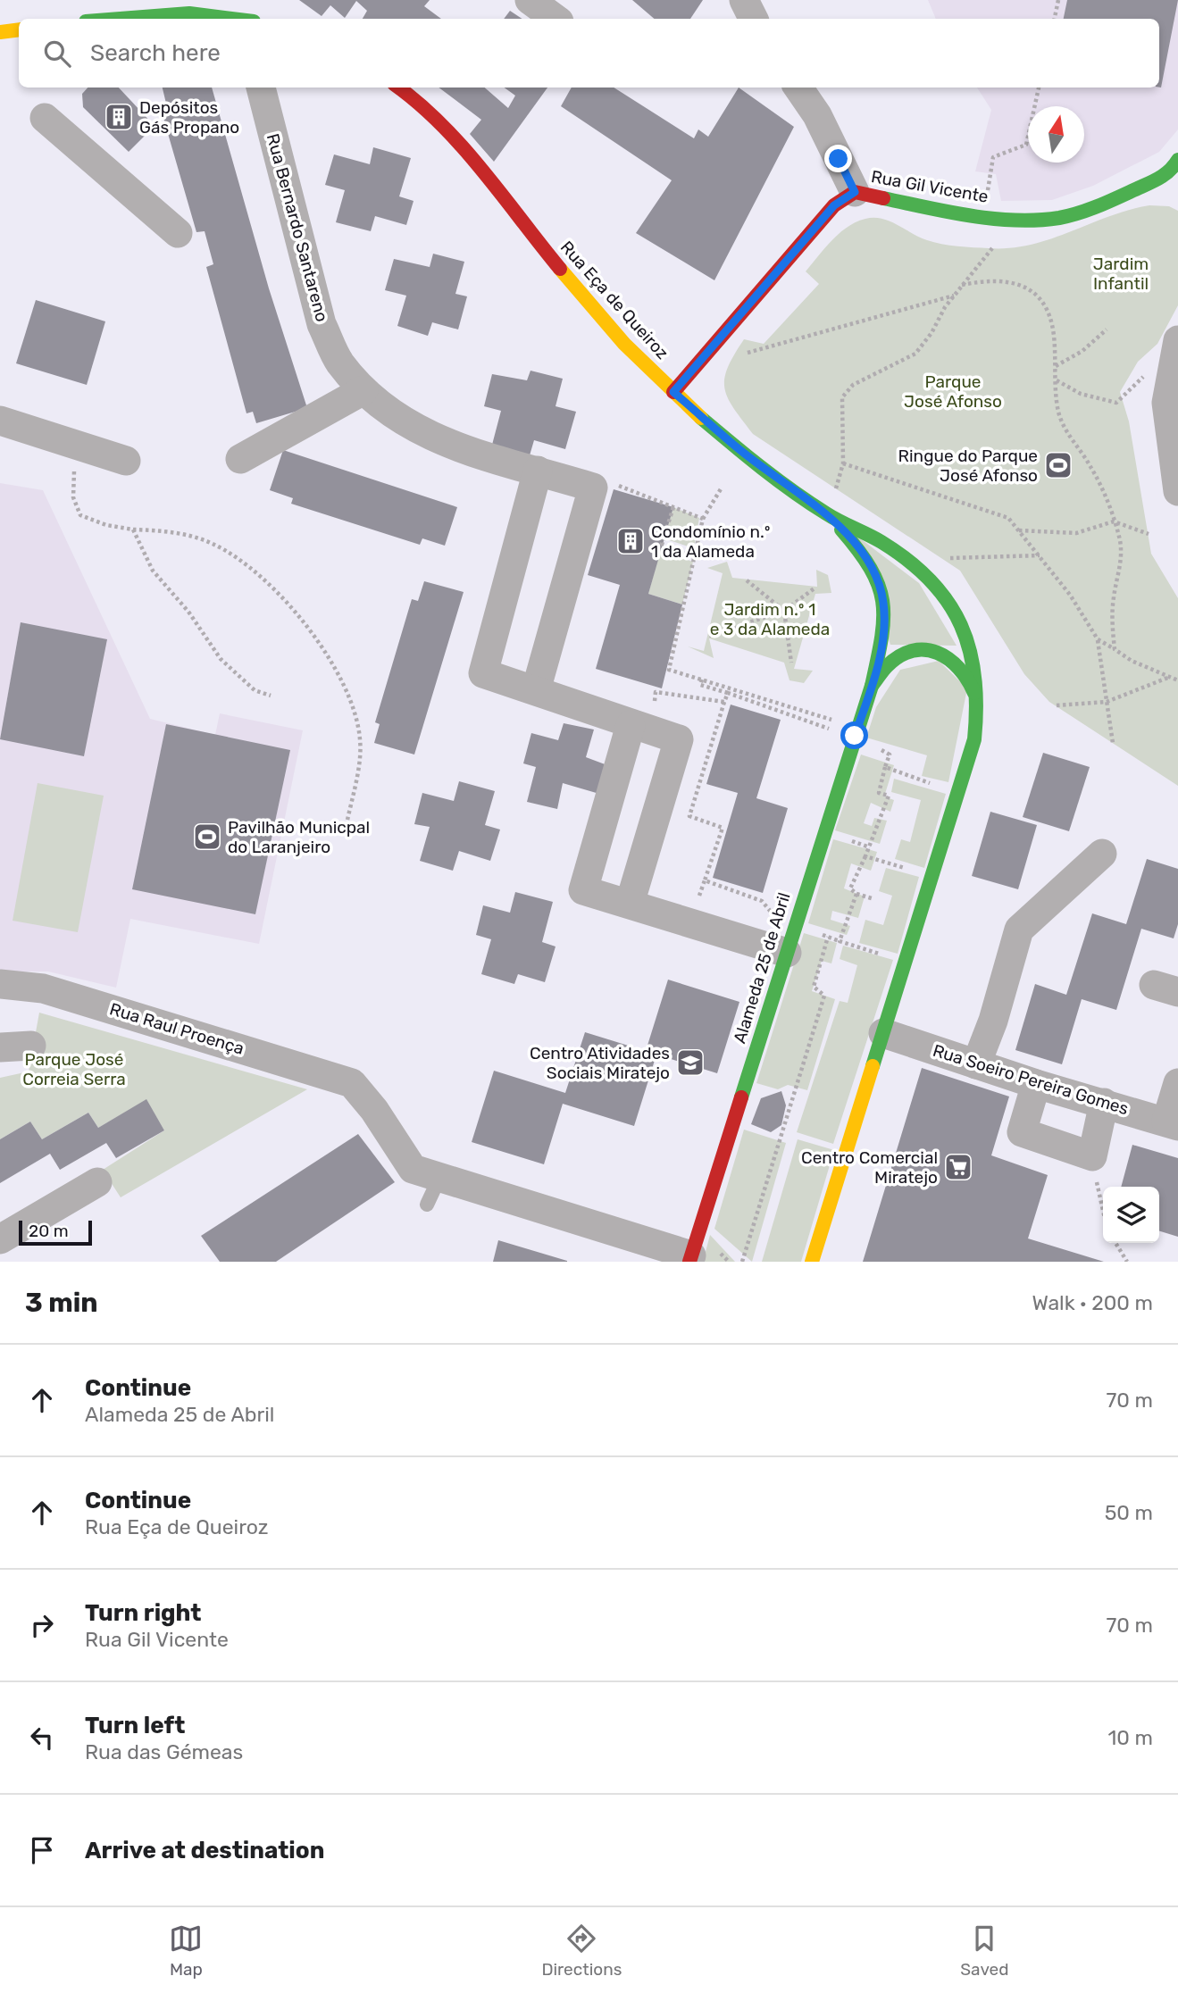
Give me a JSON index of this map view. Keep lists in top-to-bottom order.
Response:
{
  "streets": {
    "main road": ["Rua Gil Vicente", "Rua Eça de Queiroz", "Alameda 25 de Abril"],
    "street": ["Rua Bernardo Santareno", "Rua Raul Proença", "Rua Soeiro Pereira Gomes"]
  },
  "crossings": [
    ["Rua Gil Vicente", "Rua Eça de Queiroz"],
    ["Rua Eça de Queiroz", "Alameda 25 de Abril"],
    ["Alameda 25 de Abril", "Rua Soeiro Pereira Gomes"]
  ],
  "parks": [
    "Jardim Infantil",
    "Parque José Afonso",
    "Jardim n.º 1 e 3 da Alameda",
    "Parque José Correia Serra"
  ],
  "places": {
    "building": ["Depósitos Gás Propano", "Condomínio n.º 1 da Alameda"],
    "sports": ["Ringue do Parque José Afonso", "Pavilhão Municpal do Laranjeiro"],
    "school or university": ["Centro Atividades Sociais Miratejo"],
    "supermarket": ["Centro Comercial Miratejo"]
  },
  "scale_bar": "20 m",
  "north": "top",
  "page": {
    "search": "Search here",
    "scale": "20 m",
    "heading": ["3 min", "Walk · 200 m"],
    "list": [
      ["Continue", "Alameda 25 de Abril", "70 m"],
      ["Continue", "Rua Eça de Queiroz", "50 m"],
      ["Turn right", "Rua Gil Vicente", "70 m"],
      ["Turn left", "Rua das Gémeas", "10 m"],
      "Arrive at destination"
    ],
    "nav": ["Map", "Directions", "Saved"]
  }
}
